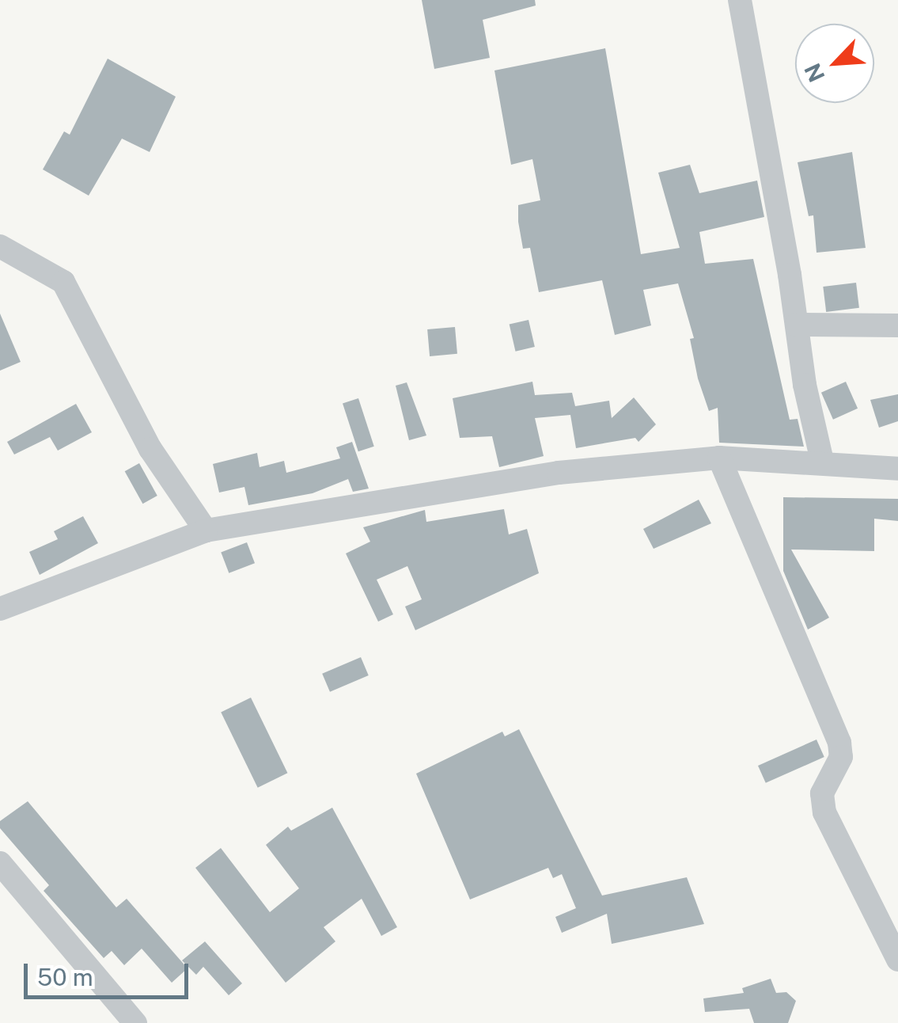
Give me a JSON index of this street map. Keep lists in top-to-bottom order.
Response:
{
  "scale_bar": "50 m",
  "north": "bottom left"
}
